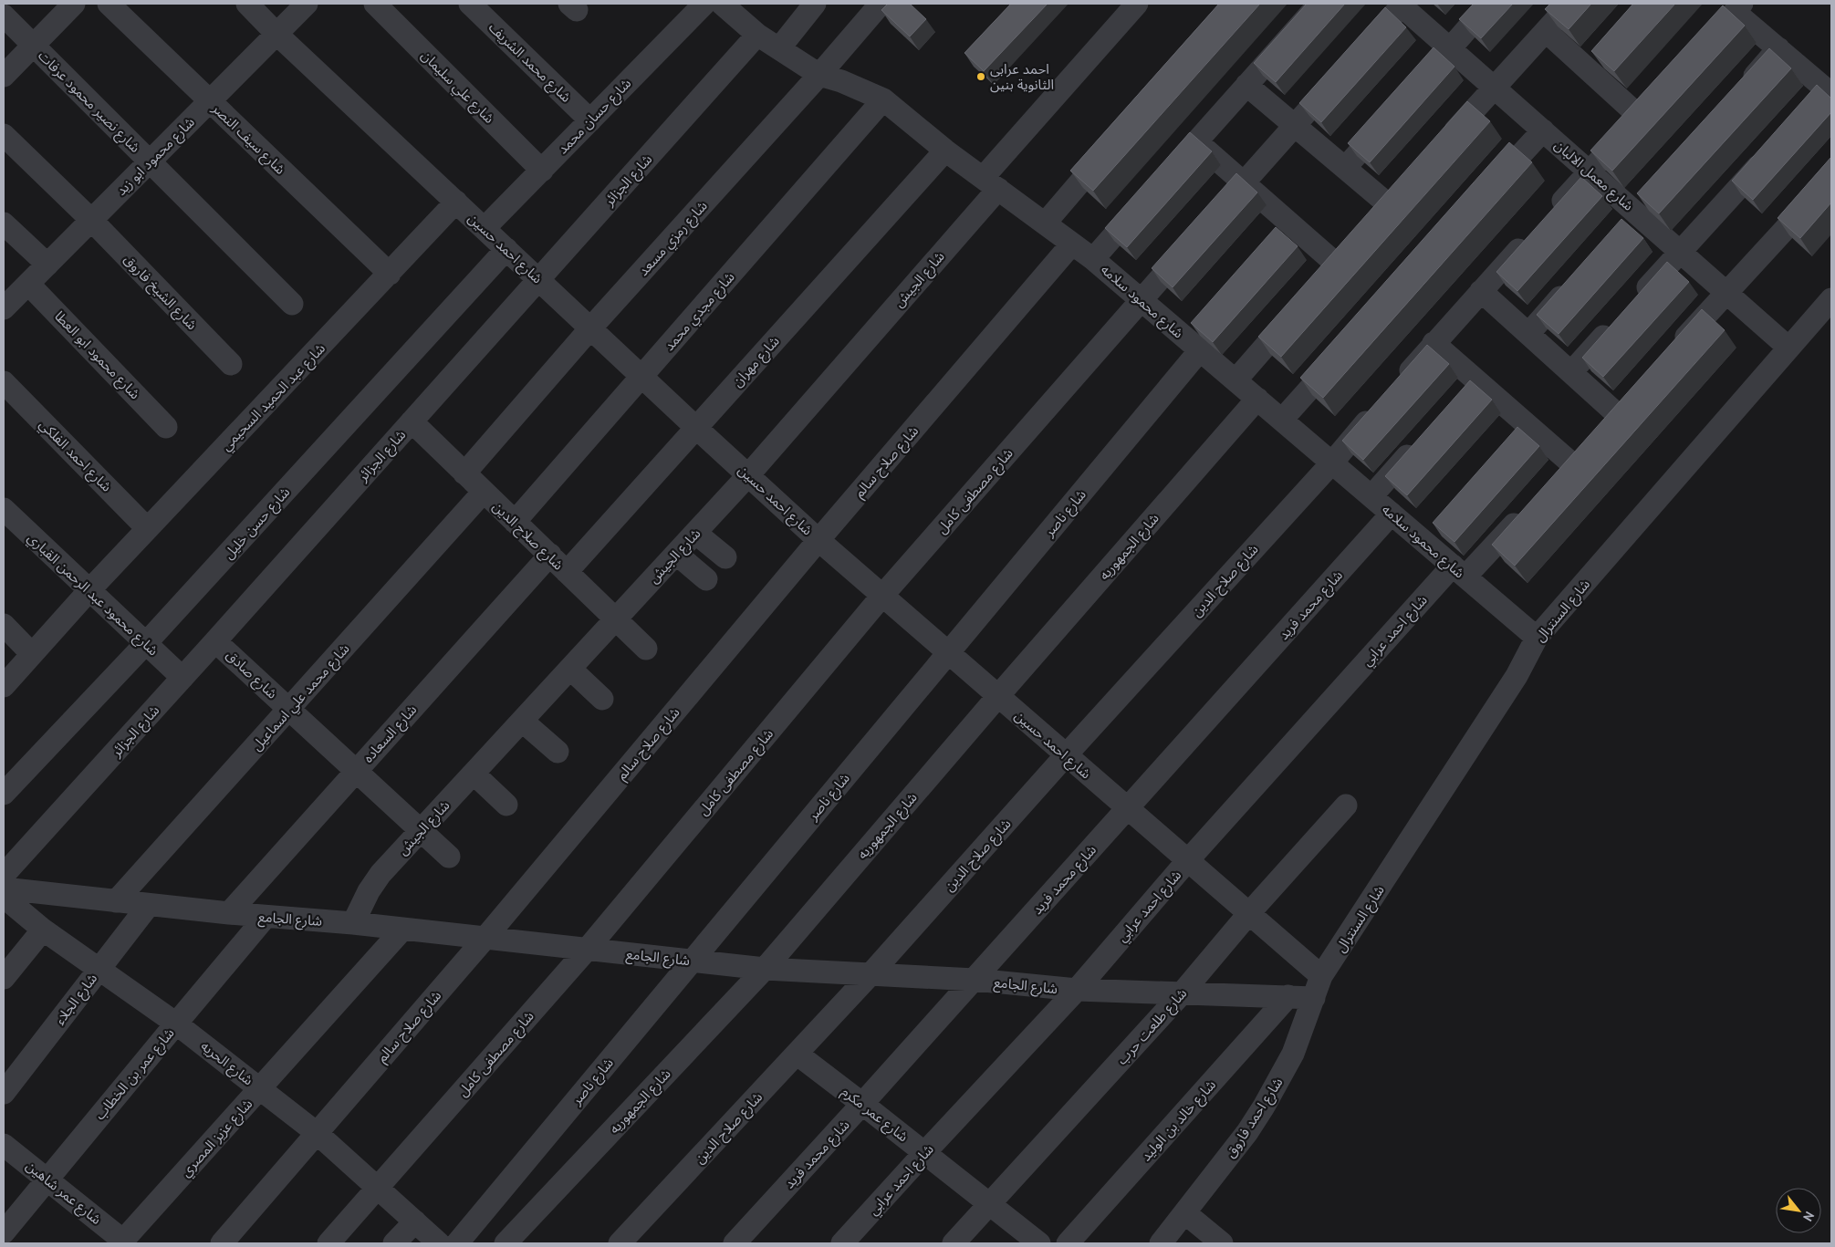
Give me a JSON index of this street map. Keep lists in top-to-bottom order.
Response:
{
  "streets": {
    "street": [
      "شارع محمد الشريف",
      "شارع علي سليمان",
      "شارع نصير محمود عرفات",
      "شارع حسان محمد",
      "شارع سيف النصر",
      "شارع محمود ابو زيد",
      "شارع معمل الالبان",
      "شارع الجزائر",
      "شارع رمزي مسعد",
      "شارع احمد حسين",
      "شارع الجيش",
      "شارع الشيخ فاروق",
      "شارع محمود سلامه",
      "شارع مجدي محمد",
      "شارع محمود ابو العطا",
      "شارع مهران",
      "شارع عبد الحميد السحيمي",
      "شارع احمد الفلكي",
      "شارع صلاح سالم",
      "شارع مصطفى كامل",
      "شارع ناصر",
      "شارع حسن خليل",
      "شارع صلاح الدين",
      "شارع الجمهوريه",
      "شارع محمود عبد الرحمن القباري",
      "شارع محمد فريد",
      "شارع السنترال",
      "شارع احمد عرابي",
      "شارع صادق",
      "شارع محمد علي اسماعيل",
      "شارع السعاده",
      "شارع الجامع",
      "شارع الجلاء",
      "شارع طلعت حرب",
      "شارع الحريه",
      "شارع عمر بن الخطاب",
      "شارع عمر مكرم",
      "شارع احمد فاروق",
      "شارع خالد بن الوليد",
      "شارع عزيز المصري",
      "شارع عمر شاهين"
    ]
  },
  "crossings": [
    ["شارع محمد الشريف", "شارع حسان محمد"],
    ["شارع علي سليمان", "شارع حسان محمد"],
    ["شارع نصير محمود عرفات", "شارع محمود ابو زيد"],
    ["شارع حسان محمد", "شارع احمد حسين"],
    ["شارع سيف النصر", "شارع محمود ابو زيد"],
    ["شارع سيف النصر", "شارع عبد الحميد السحيمي"],
    ["شارع محمود ابو زيد", "شارع احمد حسين"],
    ["شارع محمود ابو زيد", "شارع الشيخ فاروق"],
    ["شارع محمود ابو زيد", "شارع محمود ابو العطا"],
    ["شارع معمل الالبان", "شارع السنترال"],
    ["شارع الجزائر", "شارع احمد حسين"],
    ["شارع الجزائر", "شارع محمود سلامه"],
    ["شارع الجزائر", "شارع صلاح الدين"],
    ["شارع الجزائر", "شارع محمود عبد الرحمن القباري"],
    ["شارع الجزائر", "شارع صادق"],
    ["شارع رمزي مسعد", "شارع احمد حسين"],
    ["شارع رمزي مسعد", "شارع محمود سلامه"],
    ["شارع رمزي مسعد", "شارع صلاح الدين"],
    ["شارع احمد حسين", "شارع الجيش"],
    ["شارع احمد حسين", "شارع مجدي محمد"],
    ["شارع احمد حسين", "شارع مهران"],
    ["شارع احمد حسين", "شارع عبد الحميد السحيمي"],
    ["شارع احمد حسين", "شارع صلاح سالم"],
    ["شارع احمد حسين", "شارع مصطفى كامل"],
    ["شارع احمد حسين", "شارع ناصر"],
    ["شارع احمد حسين", "شارع حسن خليل"],
    ["شارع احمد حسين", "شارع صلاح الدين"],
    ["شارع احمد حسين", "شارع الجمهوريه"],
    ["شارع احمد حسين", "شارع محمد فريد"],
    ["شارع احمد حسين", "شارع السنترال"],
    ["شارع احمد حسين", "شارع احمد عرابي"],
    ["شارع احمد حسين", "شارع طلعت حرب"],
    ["شارع احمد حسين", "شارع احمد فاروق"],
    ["شارع الجيش", "شارع محمود سلامه"],
    ["شارع الجيش", "شارع صلاح الدين"],
    ["شارع الجيش", "شارع صادق"],
    ["شارع الجيش", "شارع الجامع"],
    ["شارع محمود سلامه", "شارع مجدي محمد"],
    ["شارع محمود سلامه", "شارع مهران"],
    ["شارع محمود سلامه", "شارع صلاح سالم"],
    ["شارع محمود سلامه", "شارع مصطفى كامل"],
    ["شارع محمود سلامه", "شارع ناصر"],
    ["شارع محمود سلامه", "شارع صلاح الدين"],
    ["شارع محمود سلامه", "شارع الجمهوريه"],
    ["شارع محمود سلامه", "شارع محمد فريد"],
    ["شارع محمود سلامه", "شارع السنترال"],
    ["شارع محمود سلامه", "شارع احمد عرابي"],
    ["شارع مجدي محمد", "شارع صلاح الدين"],
    ["شارع مهران", "شارع صلاح الدين"],
    ["شارع عبد الحميد السحيمي", "شارع احمد الفلكي"],
    ["شارع عبد الحميد السحيمي", "شارع محمود عبد الرحمن القباري"],
    ["شارع صلاح سالم", "شارع الجامع"],
    ["شارع صلاح سالم", "شارع الحريه"],
    ["شارع مصطفى كامل", "شارع الجامع"],
    ["شارع مصطفى كامل", "شارع الحريه"],
    ["شارع ناصر", "شارع الجامع"],
    ["شارع حسن خليل", "شارع محمود عبد الرحمن القباري"],
    ["شارع صلاح الدين", "شارع محمد علي اسماعيل"],
    ["شارع صلاح الدين", "شارع السعاده"],
    ["شارع صلاح الدين", "شارع الجامع"],
    ["شارع صلاح الدين", "شارع عمر مكرم"],
    ["شارع الجمهوريه", "شارع الجامع"],
    ["شارع محمد فريد", "شارع الجامع"],
    ["شارع محمد فريد", "شارع عمر مكرم"],
    ["شارع السنترال", "شارع احمد فاروق"],
    ["شارع احمد عرابي", "شارع الجامع"],
    ["شارع احمد عرابي", "شارع عمر مكرم"],
    ["شارع صادق", "شارع محمد علي اسماعيل"],
    ["شارع صادق", "شارع السعاده"],
    ["شارع محمد علي اسماعيل", "شارع الجامع"],
    ["شارع السعاده", "شارع الجامع"],
    ["شارع الجامع", "شارع الجلاء"],
    ["شارع الجامع", "شارع طلعت حرب"],
    ["شارع الجامع", "شارع عمر بن الخطاب"],
    ["شارع الجامع", "شارع احمد فاروق"],
    ["شارع الجامع", "شارع خالد بن الوليد"],
    ["شارع الجامع", "شارع عزيز المصري"],
    ["شارع الجلاء", "شارع الحريه"],
    ["شارع طلعت حرب", "شارع عمر مكرم"],
    ["شارع الحريه", "شارع عمر بن الخطاب"],
    ["شارع الحريه", "شارع عزيز المصري"],
    ["شارع عمر بن الخطاب", "شارع عمر شاهين"],
    ["شارع عزيز المصري", "شارع عمر شاهين"]
  ],
  "places": ["احمد عرابى الثانوية بنين"],
  "north": "bottom right"
}
